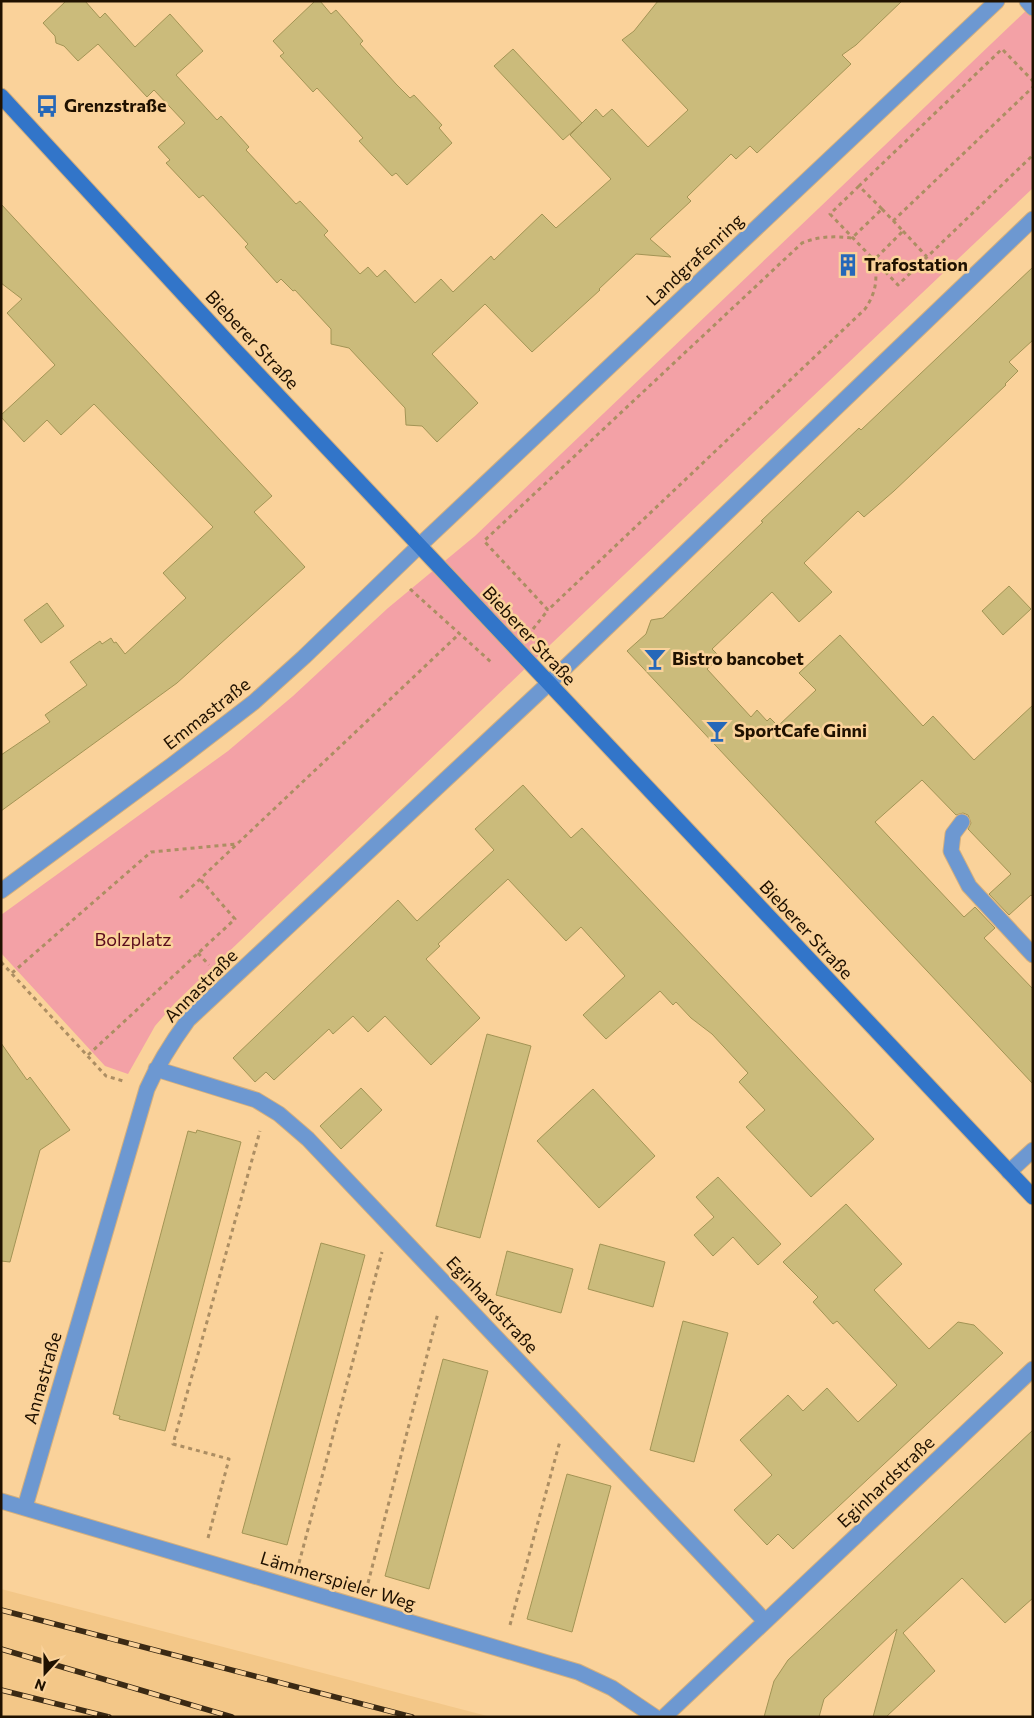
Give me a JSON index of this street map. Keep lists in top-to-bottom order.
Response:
{
  "streets": {
    "street": [
      "Landgrafenring",
      "Bieberer Straße",
      "Emmastraße",
      "Annastraße",
      "Eginhardstraße",
      "Lämmerspieler Weg"
    ]
  },
  "crossings": [
    ["Landgrafenring", "Bieberer Straße"],
    ["Landgrafenring", "Emmastraße"],
    ["Bieberer Straße", "Emmastraße"],
    ["Bieberer Straße", "Annastraße"],
    ["Annastraße", "Eginhardstraße"],
    ["Annastraße", "Lämmerspieler Weg"]
  ],
  "parks": ["Bolzplatz"],
  "places": {
    "bus stop": ["Grenzstraße"],
    "building": ["Trafostation"],
    "bar": ["Bistro bancobet", "SportCafe Ginni"]
  },
  "north": "bottom"
}
